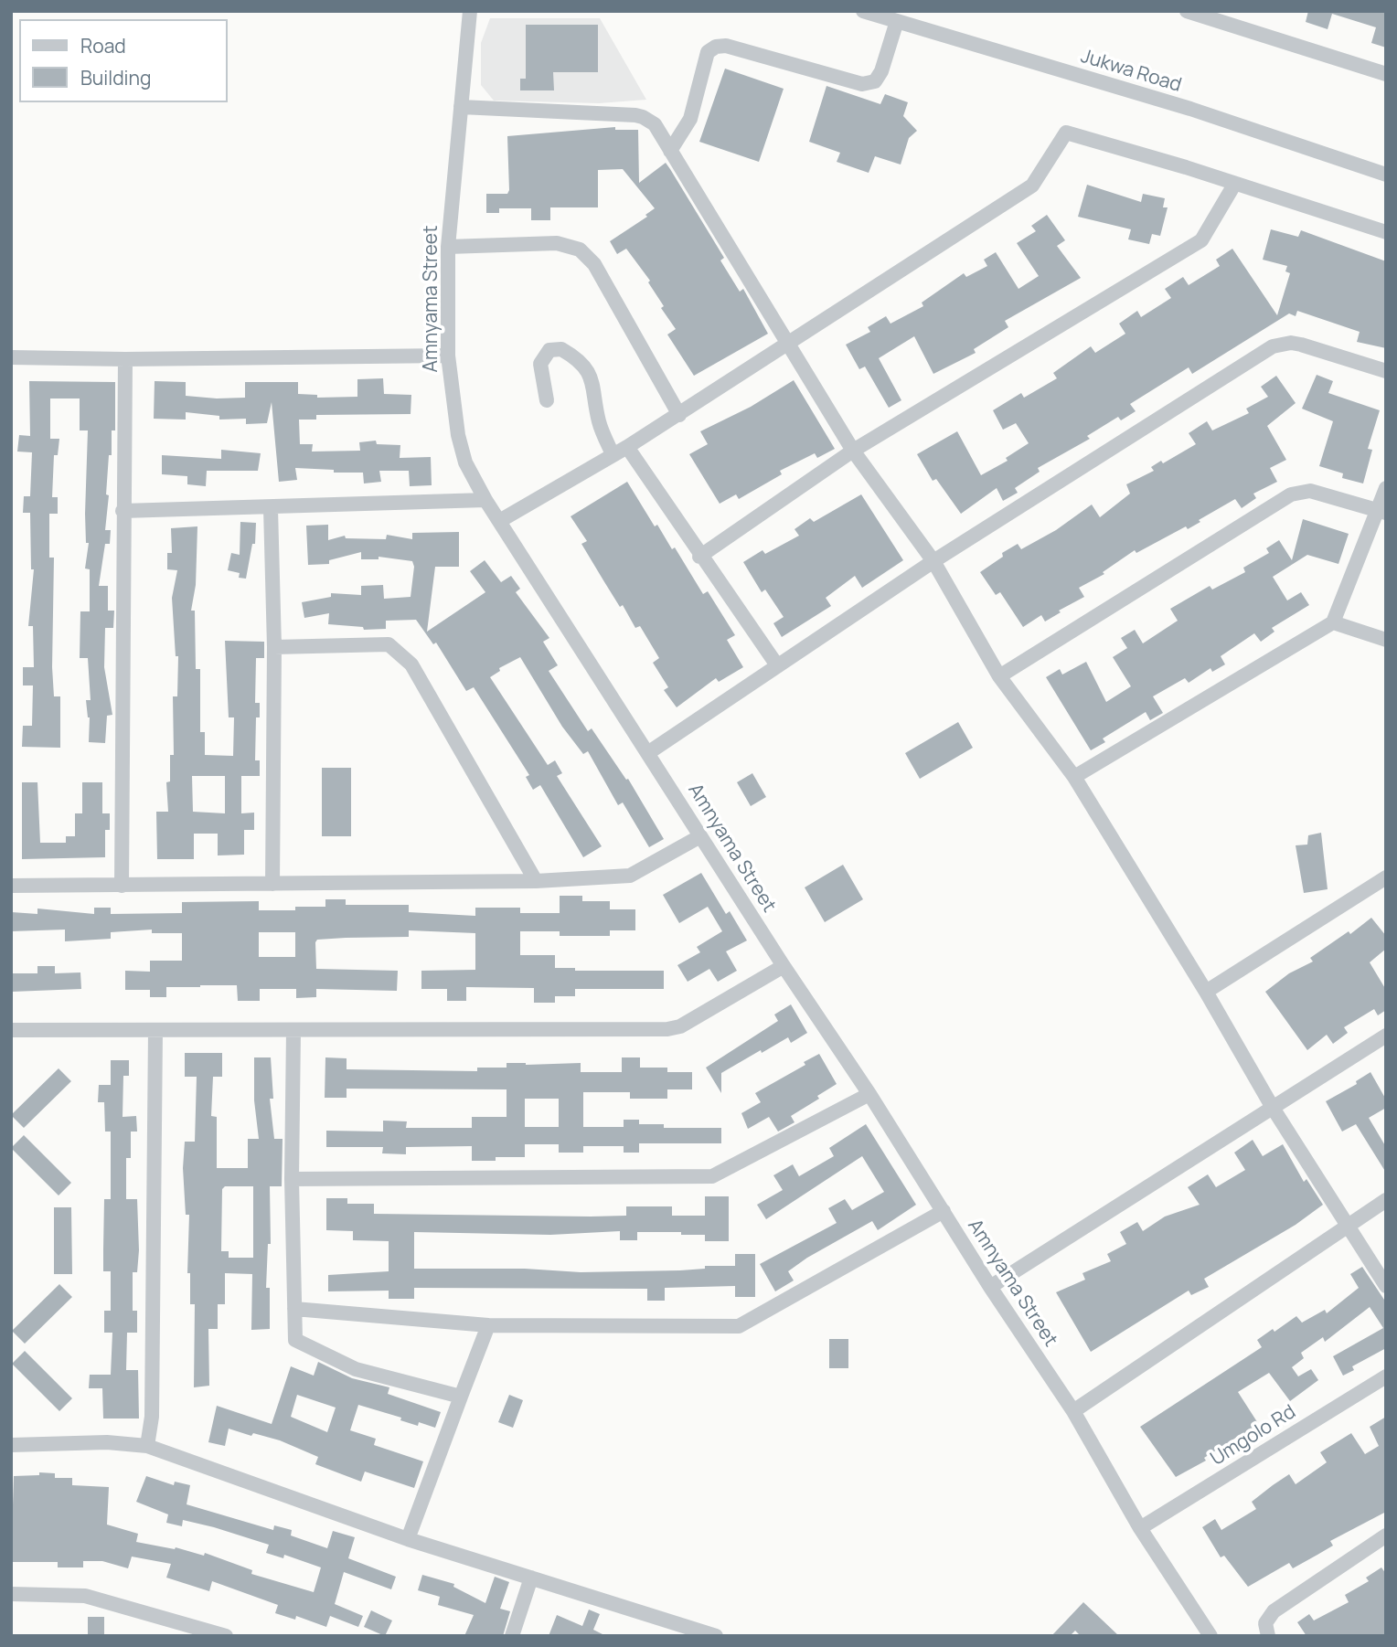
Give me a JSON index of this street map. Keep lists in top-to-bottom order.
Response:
{
  "streets": {
    "street": ["Jukwa Road", "Amnyama Street", "Umgolo Rd"]
  },
  "crossings": [
    ["Amnyama Street", "Umgolo Rd"]
  ],
  "legend": ["Road", "Building"]
}
